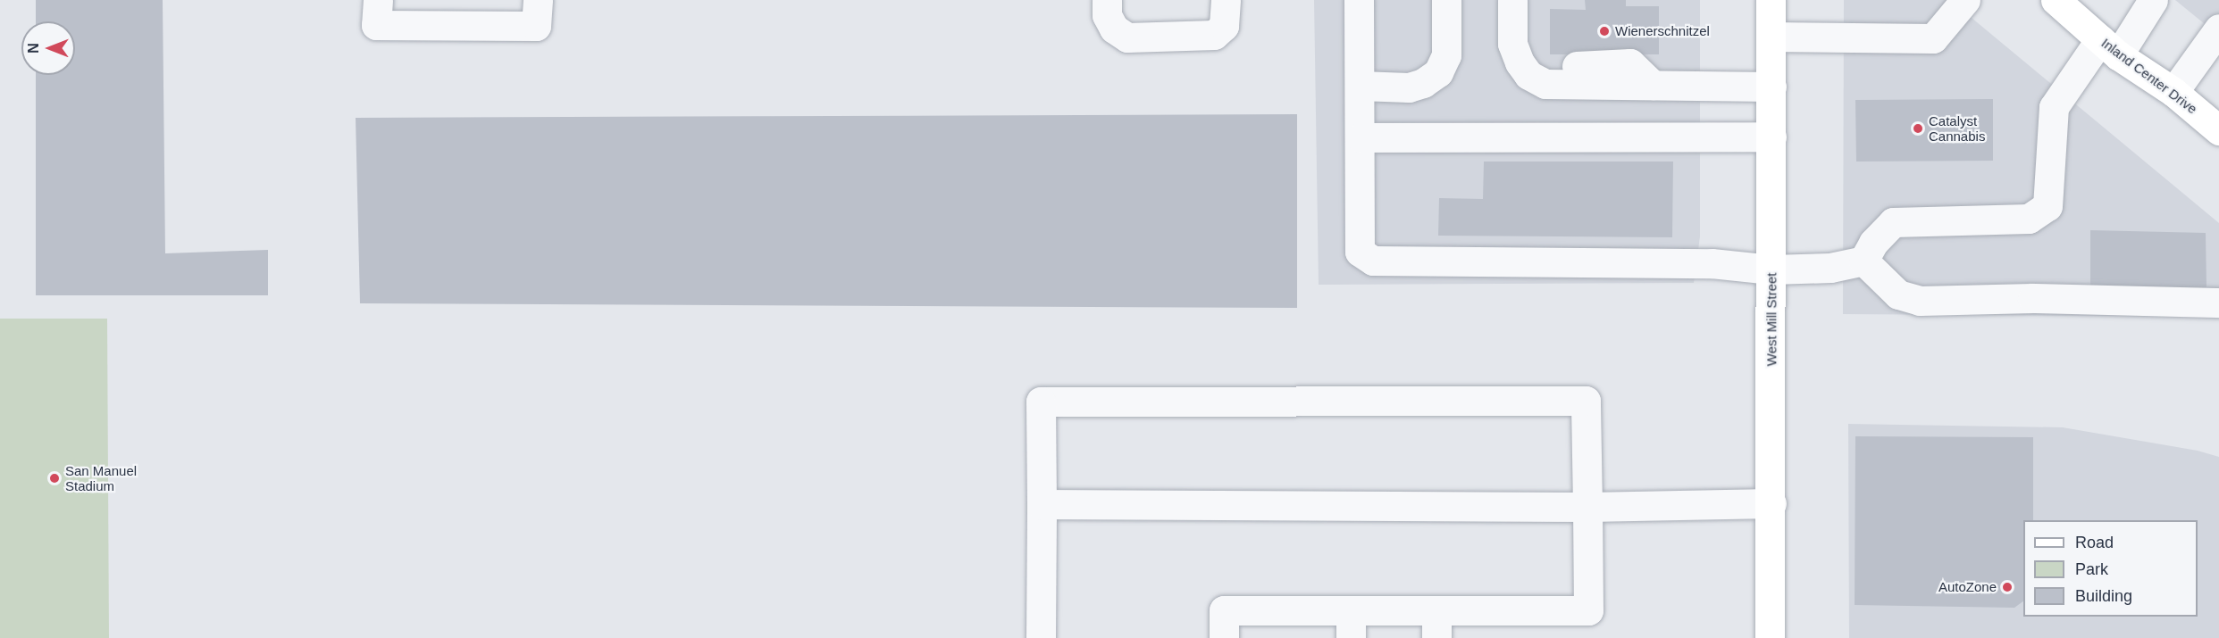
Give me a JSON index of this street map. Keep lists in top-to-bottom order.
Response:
{
  "streets": {
    "main road": ["Inland Center Drive", "West Mill Street"]
  },
  "places": [
    "Wienerschnitzel",
    "Catalyst Cannabis",
    "San Manuel Stadium",
    "AutoZone"
  ],
  "legend": ["Road", "Park", "Building"],
  "north": "left"
}
